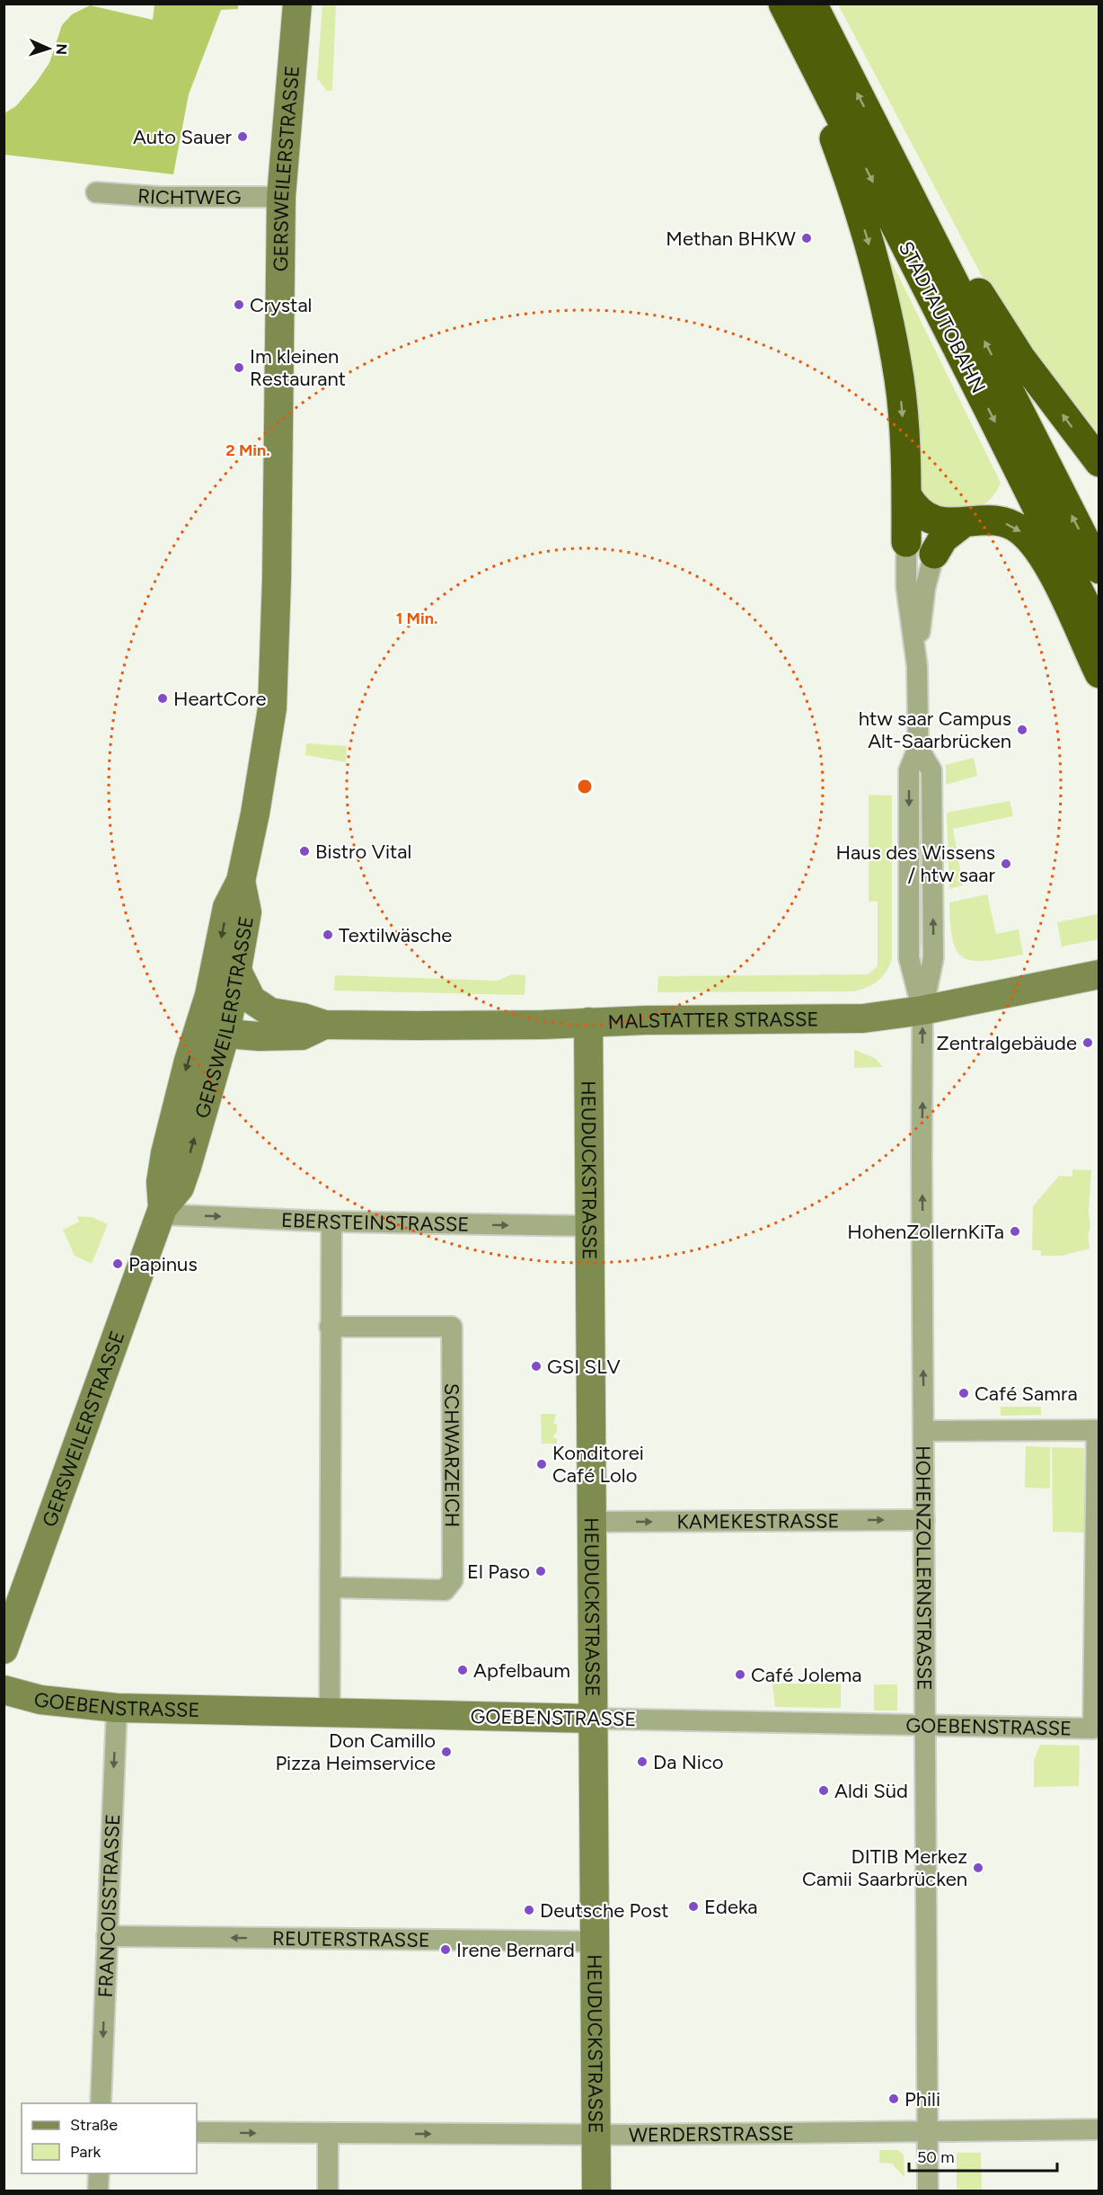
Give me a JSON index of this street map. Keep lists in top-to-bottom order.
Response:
{
  "streets": {
    "highway": ["STADTAUTOBAHN"],
    "main road": [
      "GERSWEILERSTRASSE",
      "MALSTATTER STRASSE",
      "HEUDUCKSTRASSE",
      "GOEBENSTRASSE"
    ],
    "street": [
      "RICHTWEG",
      "EBERSTEINSTRASSE",
      "SCHWARZEICH",
      "KAMEKESTRASSE",
      "HOHENZOLLERNSTRASSE",
      "FRANCOISSTRASSE",
      "REUTERSTRASSE",
      "WERDERSTRASSE"
    ]
  },
  "crossings": [
    ["GERSWEILERSTRASSE", "RICHTWEG"],
    ["GERSWEILERSTRASSE", "MALSTATTER STRASSE"],
    ["GERSWEILERSTRASSE", "EBERSTEINSTRASSE"],
    ["MALSTATTER STRASSE", "HEUDUCKSTRASSE"],
    ["MALSTATTER STRASSE", "HOHENZOLLERNSTRASSE"],
    ["HEUDUCKSTRASSE", "EBERSTEINSTRASSE"],
    ["HEUDUCKSTRASSE", "KAMEKESTRASSE"],
    ["HEUDUCKSTRASSE", "GOEBENSTRASSE"],
    ["HEUDUCKSTRASSE", "REUTERSTRASSE"],
    ["HEUDUCKSTRASSE", "WERDERSTRASSE"],
    ["KAMEKESTRASSE", "HOHENZOLLERNSTRASSE"],
    ["HOHENZOLLERNSTRASSE", "GOEBENSTRASSE"],
    ["HOHENZOLLERNSTRASSE", "WERDERSTRASSE"],
    ["GOEBENSTRASSE", "FRANCOISSTRASSE"],
    ["FRANCOISSTRASSE", "REUTERSTRASSE"]
  ],
  "one_way": [
    "EBERSTEINSTRASSE",
    "KAMEKESTRASSE",
    "FRANCOISSTRASSE",
    "REUTERSTRASSE",
    "WERDERSTRASSE"
  ],
  "places": [
    "Auto Sauer",
    "Methan BHKW",
    "Crystal",
    "Im kleinen Restaurant",
    "HeartCore",
    "htw saar Campus Alt-Saarbrücken",
    "Bistro Vital",
    "Haus des Wissens / htw saar",
    "Textilwäsche",
    "Zentralgebäude",
    "HohenZollernKiTa",
    "Papinus",
    "GSI SLV",
    "Café Samra",
    "Konditorei Café Lolo",
    "El Paso",
    "Apfelbaum",
    "Café Jolema",
    "Don Camillo Pizza Heimservice",
    "Da Nico",
    "Aldi Süd",
    "DITIB Merkez Camii Saarbrücken",
    "Edeka",
    "Deutsche Post",
    "Irene Bernard",
    "Phili"
  ],
  "legend": ["Straße", "Park"],
  "scale_bar": "50 m",
  "north": "right",
  "rings": ["2 Min.", "1 Min."]
}
